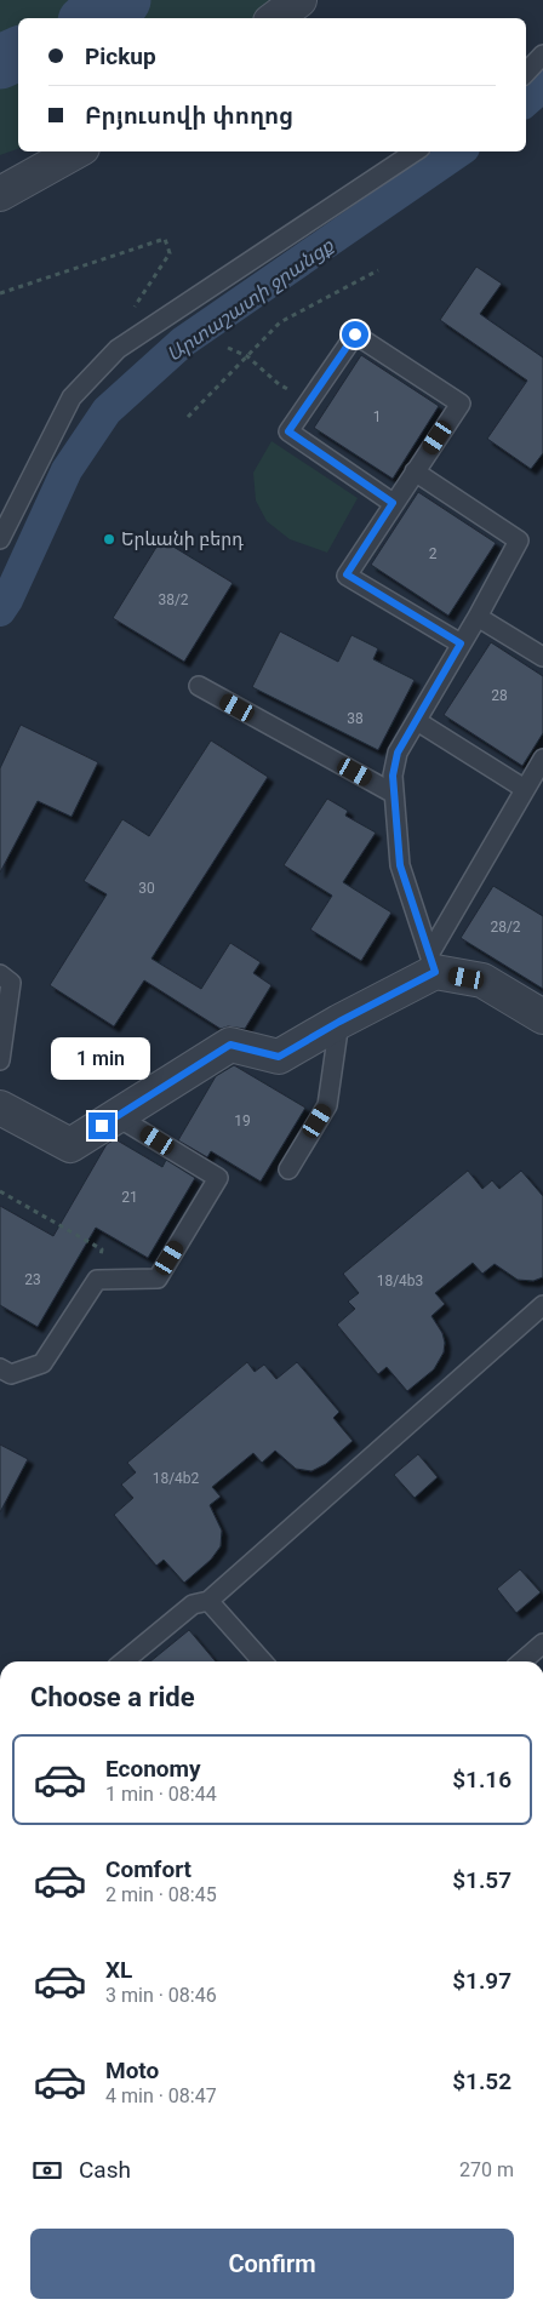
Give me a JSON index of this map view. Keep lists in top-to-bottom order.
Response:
{
  "water": ["Արտաշատի ջրանցք"],
  "places": ["Երևանի բերդ"],
  "house_numbers": [
    "1",
    "2",
    "38/2",
    "28",
    "38",
    "30",
    "28/2",
    "19",
    "21",
    "23",
    "18/4b3",
    "18/4b2"
  ],
  "page": {
    "banner": ["Pickup", "Բրյուսովի փողոց"],
    "bubble": "1 min",
    "heading": "Choose a ride",
    "list": [
      {
        "name": "Economy",
        "note": "1 min · 08:44",
        "value": "$1.16"
      },
      {
        "name": "Comfort",
        "note": "2 min · 08:45",
        "value": "$1.57"
      },
      {
        "name": "XL",
        "note": "3 min · 08:46",
        "value": "$1.97"
      },
      {
        "name": "Moto",
        "note": "4 min · 08:47",
        "value": "$1.52"
      }
    ],
    "pay": ["Cash", "270 m"],
    "buttons": "Confirm"
  }
}
